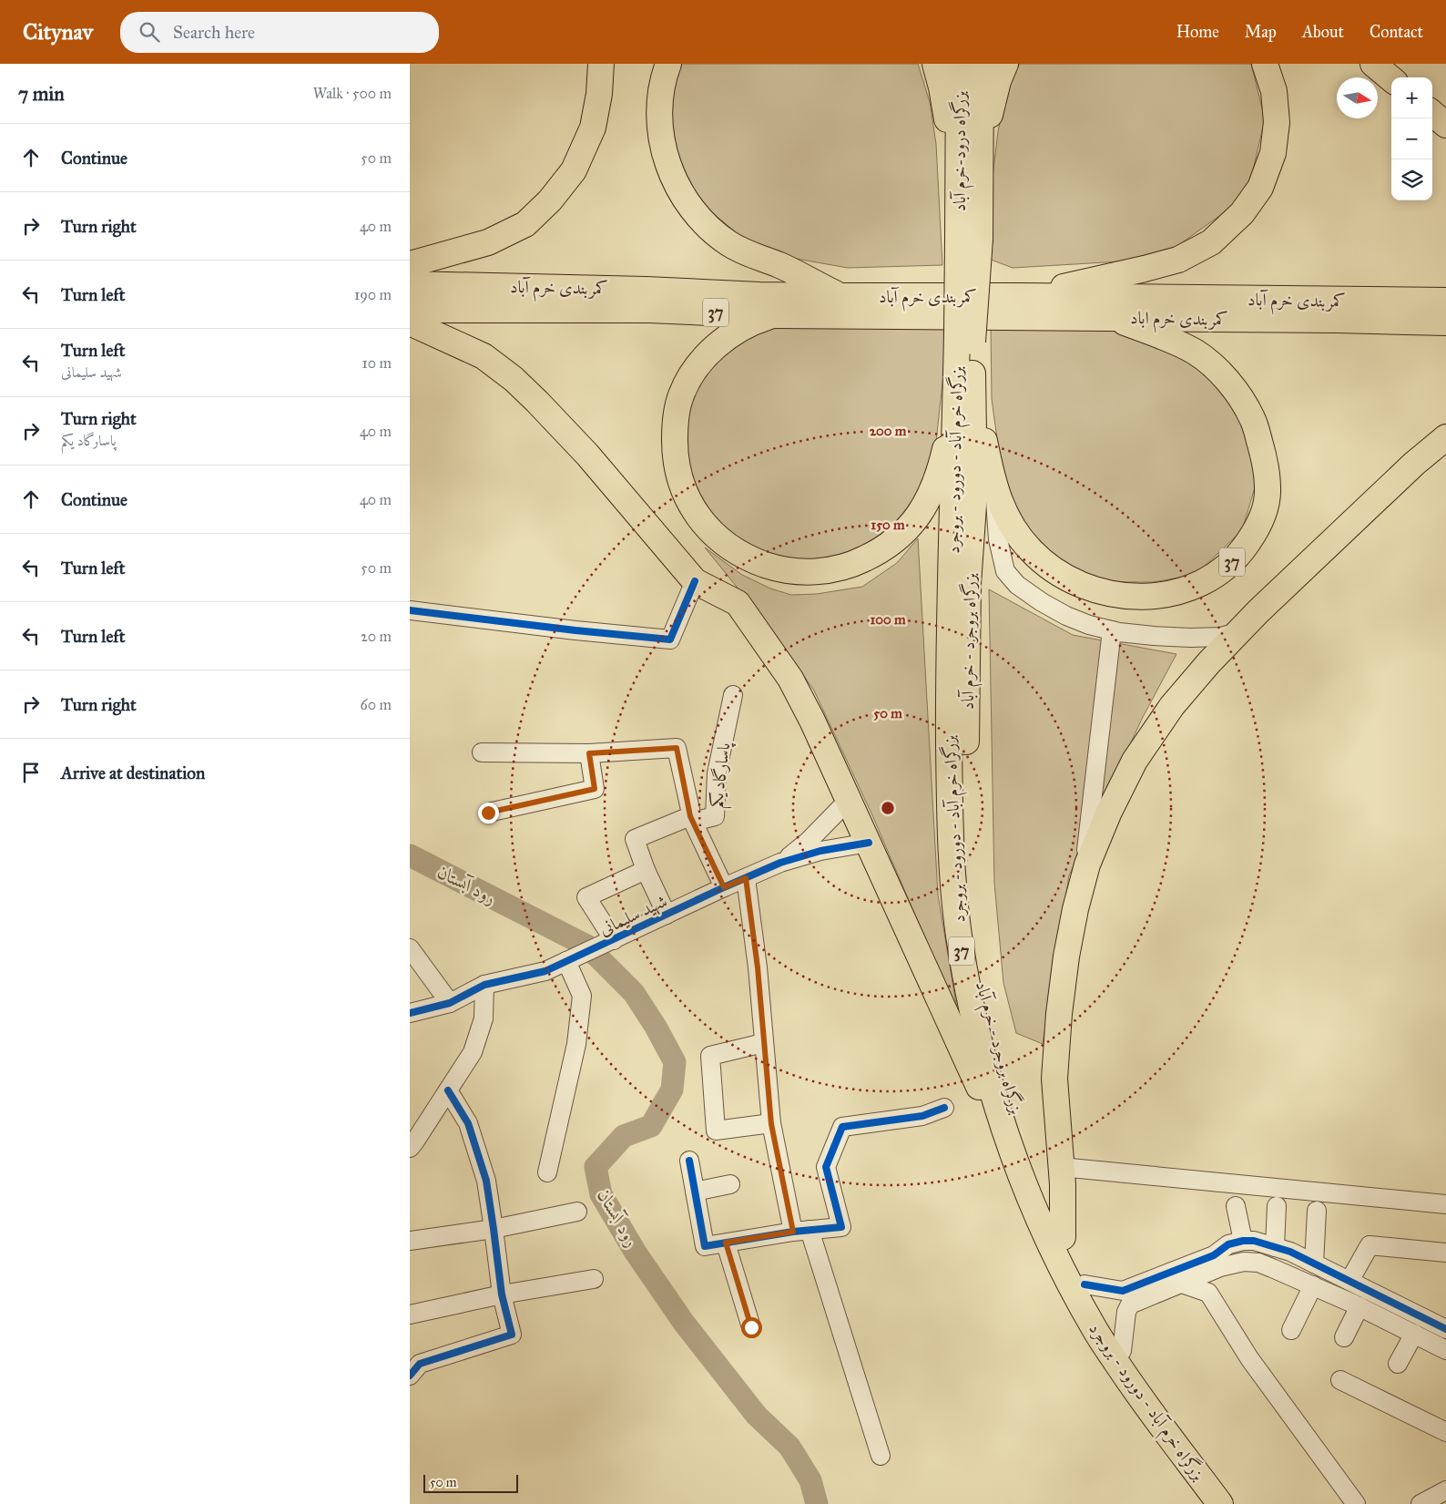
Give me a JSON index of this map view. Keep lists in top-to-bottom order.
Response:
{
  "streets": {
    "highway": [
      "بزرگراه درود-خرم آباد",
      "کمربندی خرم آباد",
      "37",
      "کمربندی خرم اباد",
      "بزرگراه خرم آباد - دورود - بروجرد",
      "بزرگراه بروجرد - خرم آباد"
    ],
    "street": ["پاسارگاد یکم", "شهید سلیمانی"]
  },
  "crossings": [
    ["بزرگراه درود-خرم آباد", "37"],
    ["کمربندی خرم آباد", "37"],
    ["کمربندی خرم آباد", "کمربندی خرم اباد"],
    ["37", "کمربندی خرم اباد"],
    ["37", "بزرگراه خرم آباد - دورود - بروجرد"],
    ["37", "بزرگراه بروجرد - خرم آباد"],
    ["37", "شهید سلیمانی"],
    ["بزرگراه خرم آباد - دورود - بروجرد", "بزرگراه بروجرد - خرم آباد"],
    ["پاسارگاد یکم", "شهید سلیمانی"]
  ],
  "water": ["رود آبستان"],
  "scale_bar": "50 m",
  "north": "right",
  "page": {
    "header": "Citynav",
    "search": "Search here",
    "nav": [
      "Home",
      "Map",
      "About",
      "Contact"
    ],
    "heading": ["7 min", "Walk · 500 m"],
    "map_buttons": ["+", "−"],
    "list": [
      ["Continue", "50 m"],
      ["Turn right", "40 m"],
      ["Turn left", "190 m"],
      ["Turn left", "شهید سلیمانی", "10 m"],
      ["Turn right", "پاسارگاد یکم", "40 m"],
      ["Continue", "40 m"],
      ["Turn left", "50 m"],
      ["Turn left", "20 m"],
      ["Turn right", "60 m"],
      "Arrive at destination"
    ],
    "scale": "50 m"
  },
  "rings": [
    "200 m",
    "150 m",
    "100 m",
    "50 m"
  ]
}
